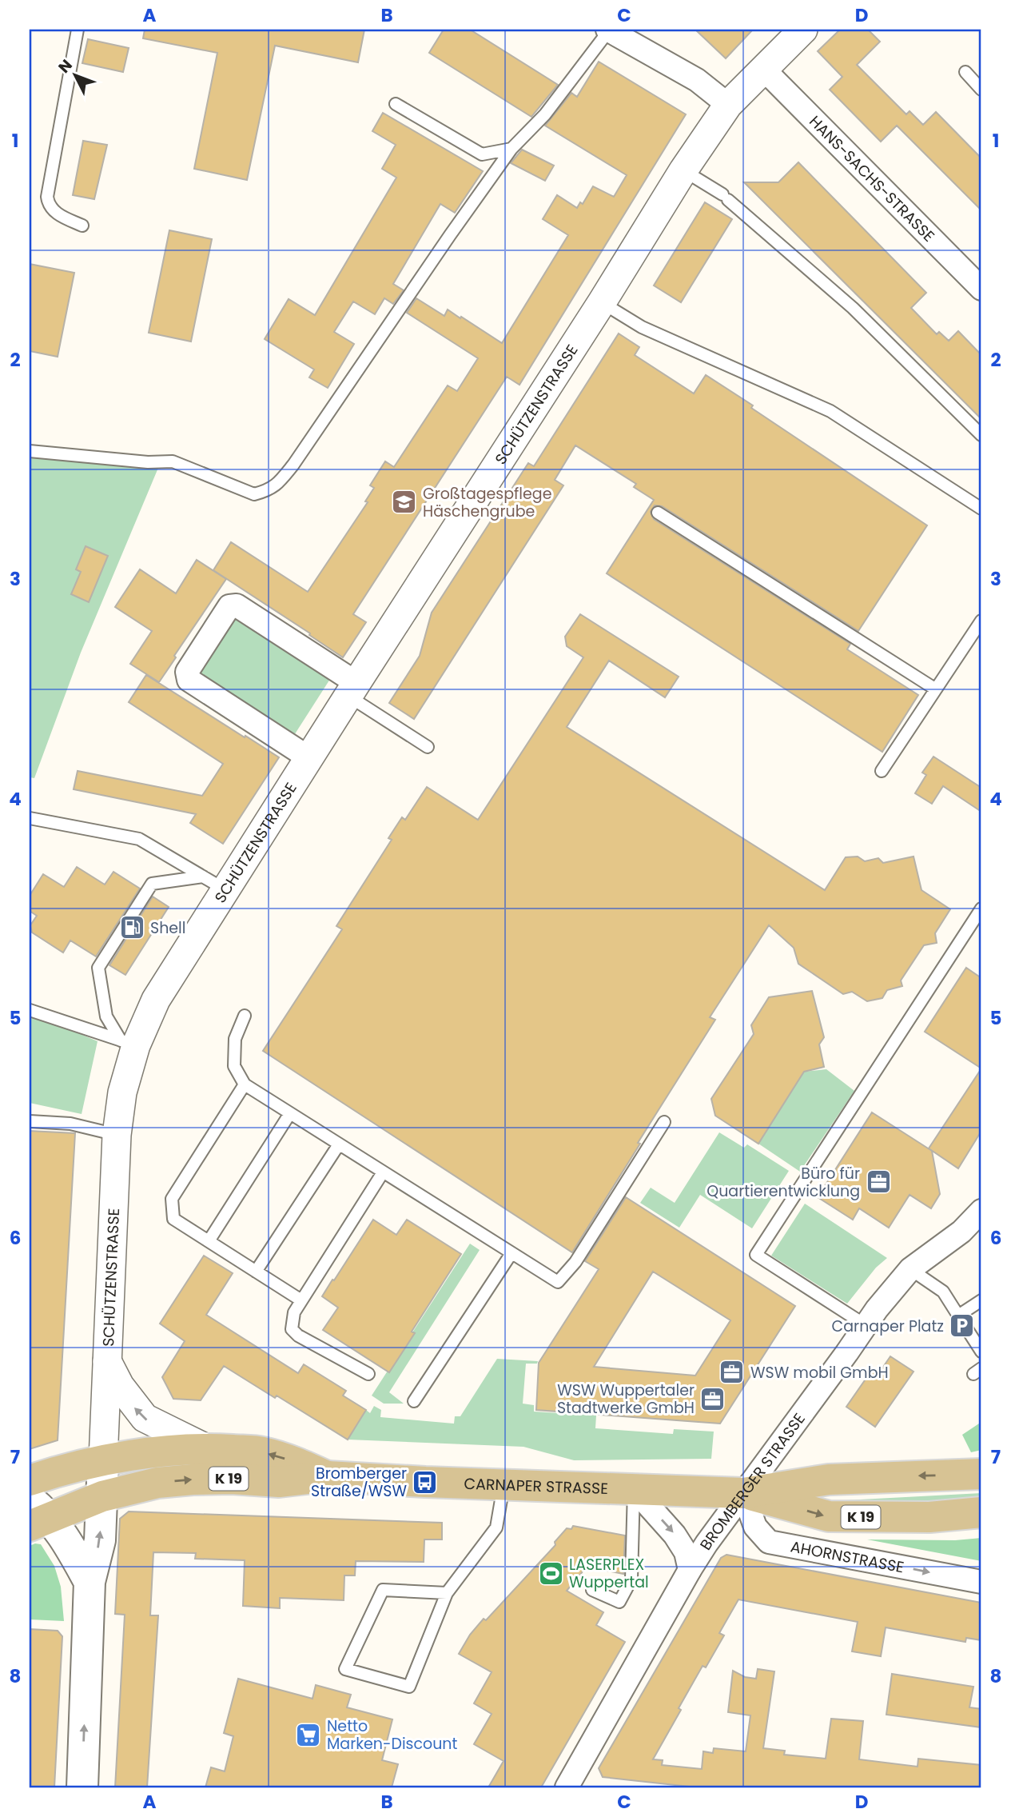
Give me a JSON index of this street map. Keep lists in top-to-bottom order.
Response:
{
  "streets": {
    "main road": ["SCHÜTZENSTRASSE", "K 19", "CARNAPER STRASSE"],
    "street": ["HANS-SACHS-STRASSE", "BROMBERGER STRASSE", "AHORNSTRASSE"]
  },
  "crossings": [
    ["HANS-SACHS-STRASSE", "SCHÜTZENSTRASSE"],
    ["SCHÜTZENSTRASSE", "CARNAPER STRASSE"],
    ["BROMBERGER STRASSE", "CARNAPER STRASSE"],
    ["BROMBERGER STRASSE", "AHORNSTRASSE"],
    ["CARNAPER STRASSE", "AHORNSTRASSE"]
  ],
  "one_way": ["AHORNSTRASSE"],
  "places": {
    "school or university": ["Großtagespflege Häschengrube"],
    "fuel station": ["Shell"],
    "office": ["Büro für Quartierentwicklung", "WSW mobil GmbH", "WSW Wuppertaler Stadtwerke GmbH"],
    "parking": ["Carnaper Platz"],
    "bus stop": ["Bromberger Straße/WSW"],
    "sports": ["LASERPLEX Wuppertal"],
    "supermarket": ["Netto Marken-Discount"]
  },
  "north": "top left",
  "grid": {
    "columns": [
      "A",
      "B",
      "C",
      "D"
    ],
    "rows": [
      "1",
      "2",
      "3",
      "4",
      "5",
      "6",
      "7",
      "8"
    ]
  }
}
